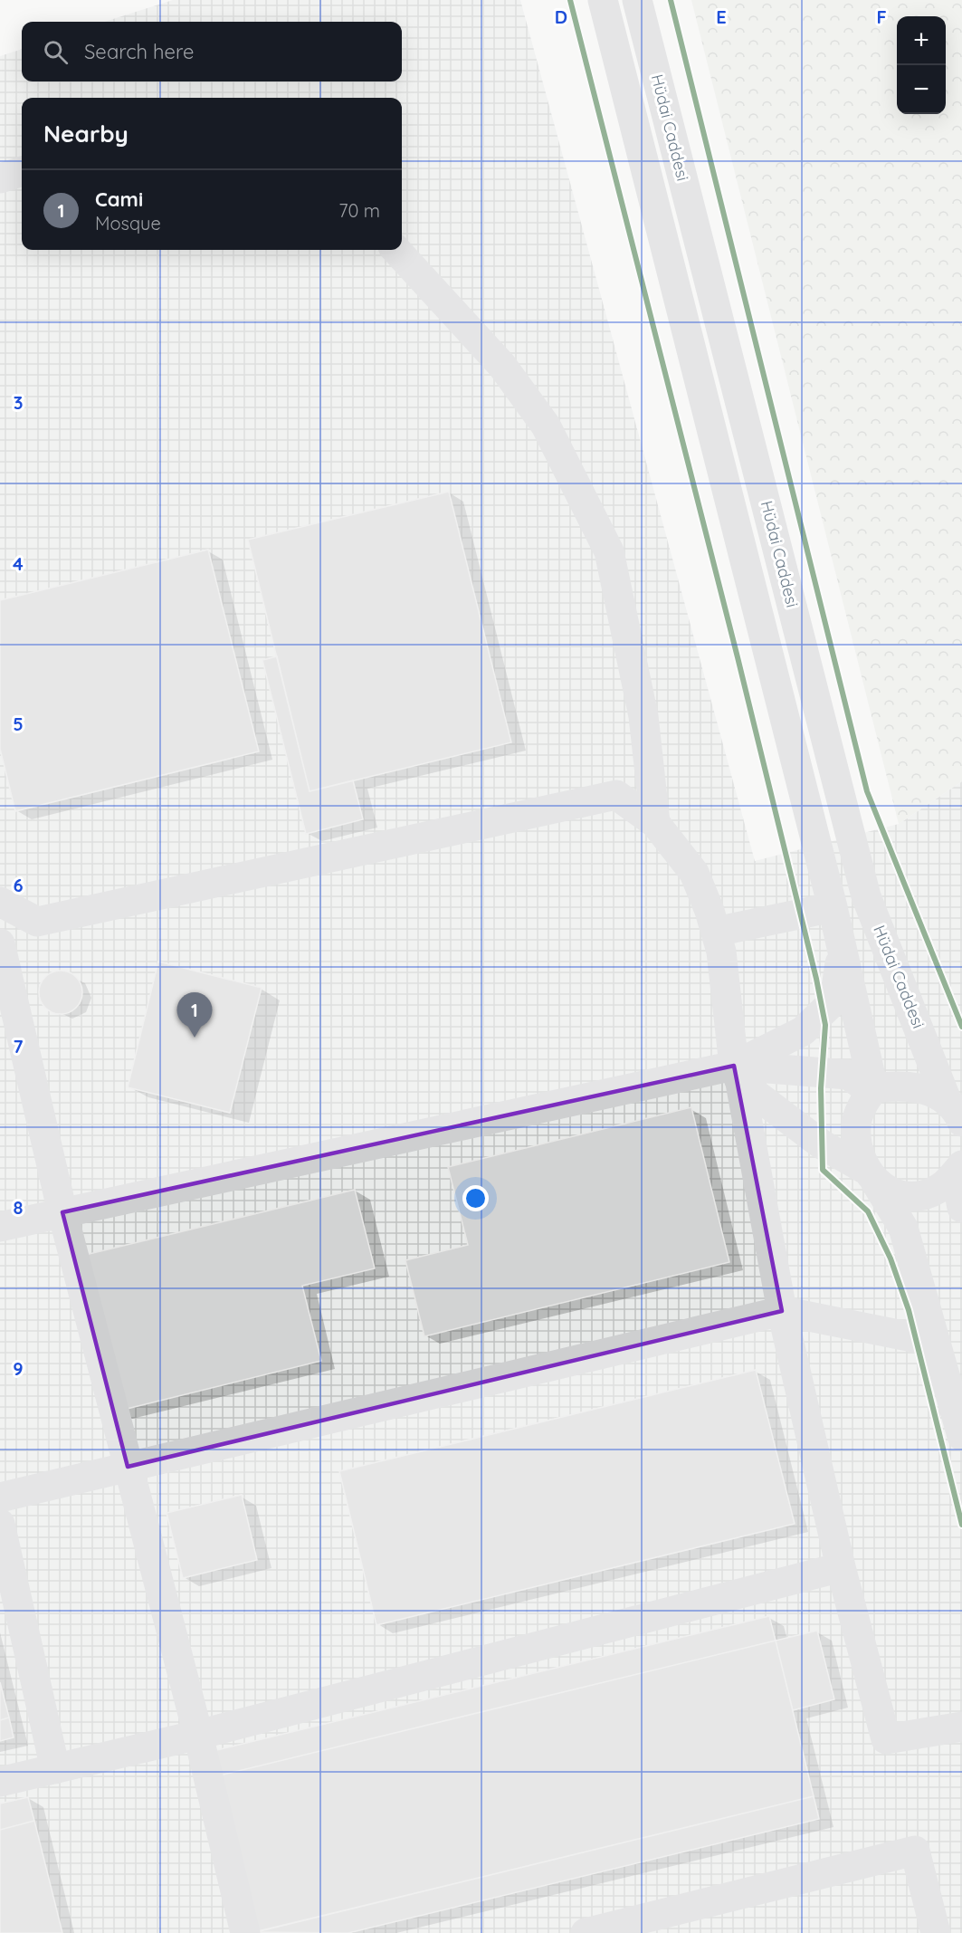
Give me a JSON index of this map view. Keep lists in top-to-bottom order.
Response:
{
  "streets": {
    "street": ["Hüdai Caddesi"]
  },
  "page": {
    "map_buttons": ["+", "−"],
    "search": "Search here",
    "heading": "Nearby",
    "list": [
      {
        "mark": "1",
        "name": "Cami",
        "note": "Mosque",
        "value": "70 m"
      }
    ],
    "pins": "1"
  },
  "grid": {
    "columns": ["D", "E", "F"],
    "rows": [
      "3",
      "4",
      "5",
      "6",
      "7",
      "8",
      "9"
    ]
  }
}
